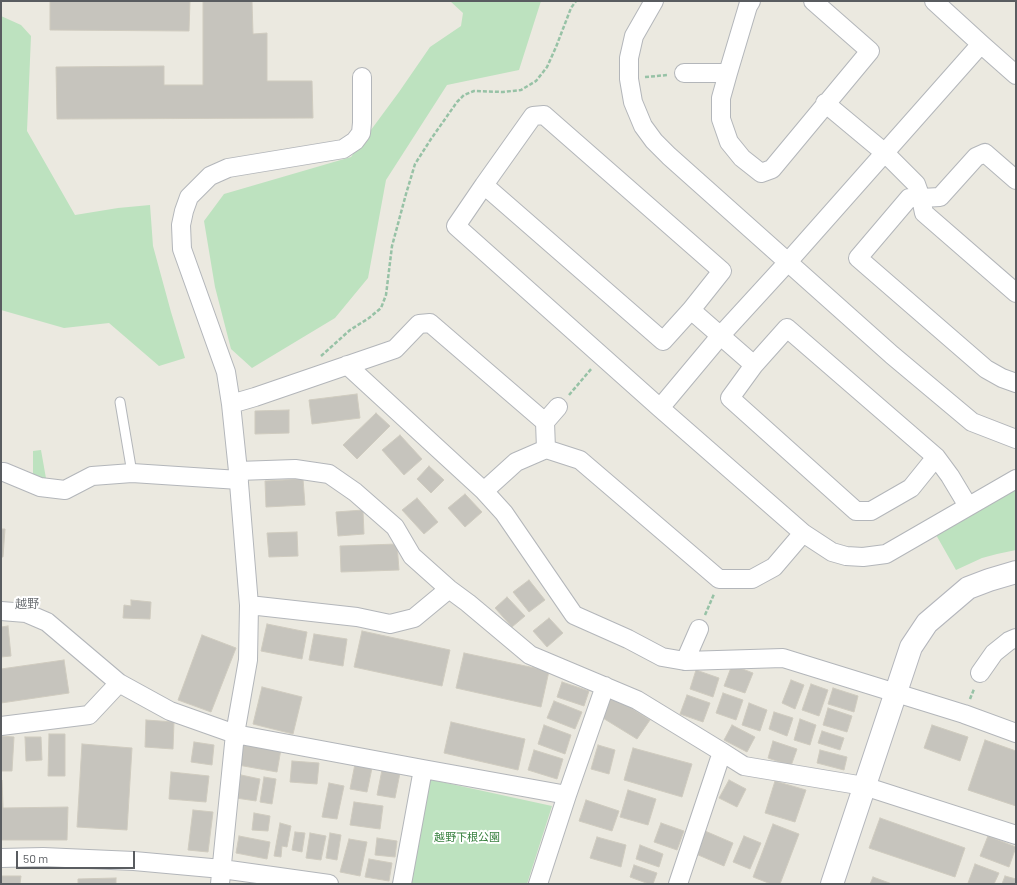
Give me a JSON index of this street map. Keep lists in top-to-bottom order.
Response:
{
  "districts": ["越野"],
  "parks": ["越野下根公園"],
  "scale_bar": "50 m"
}
